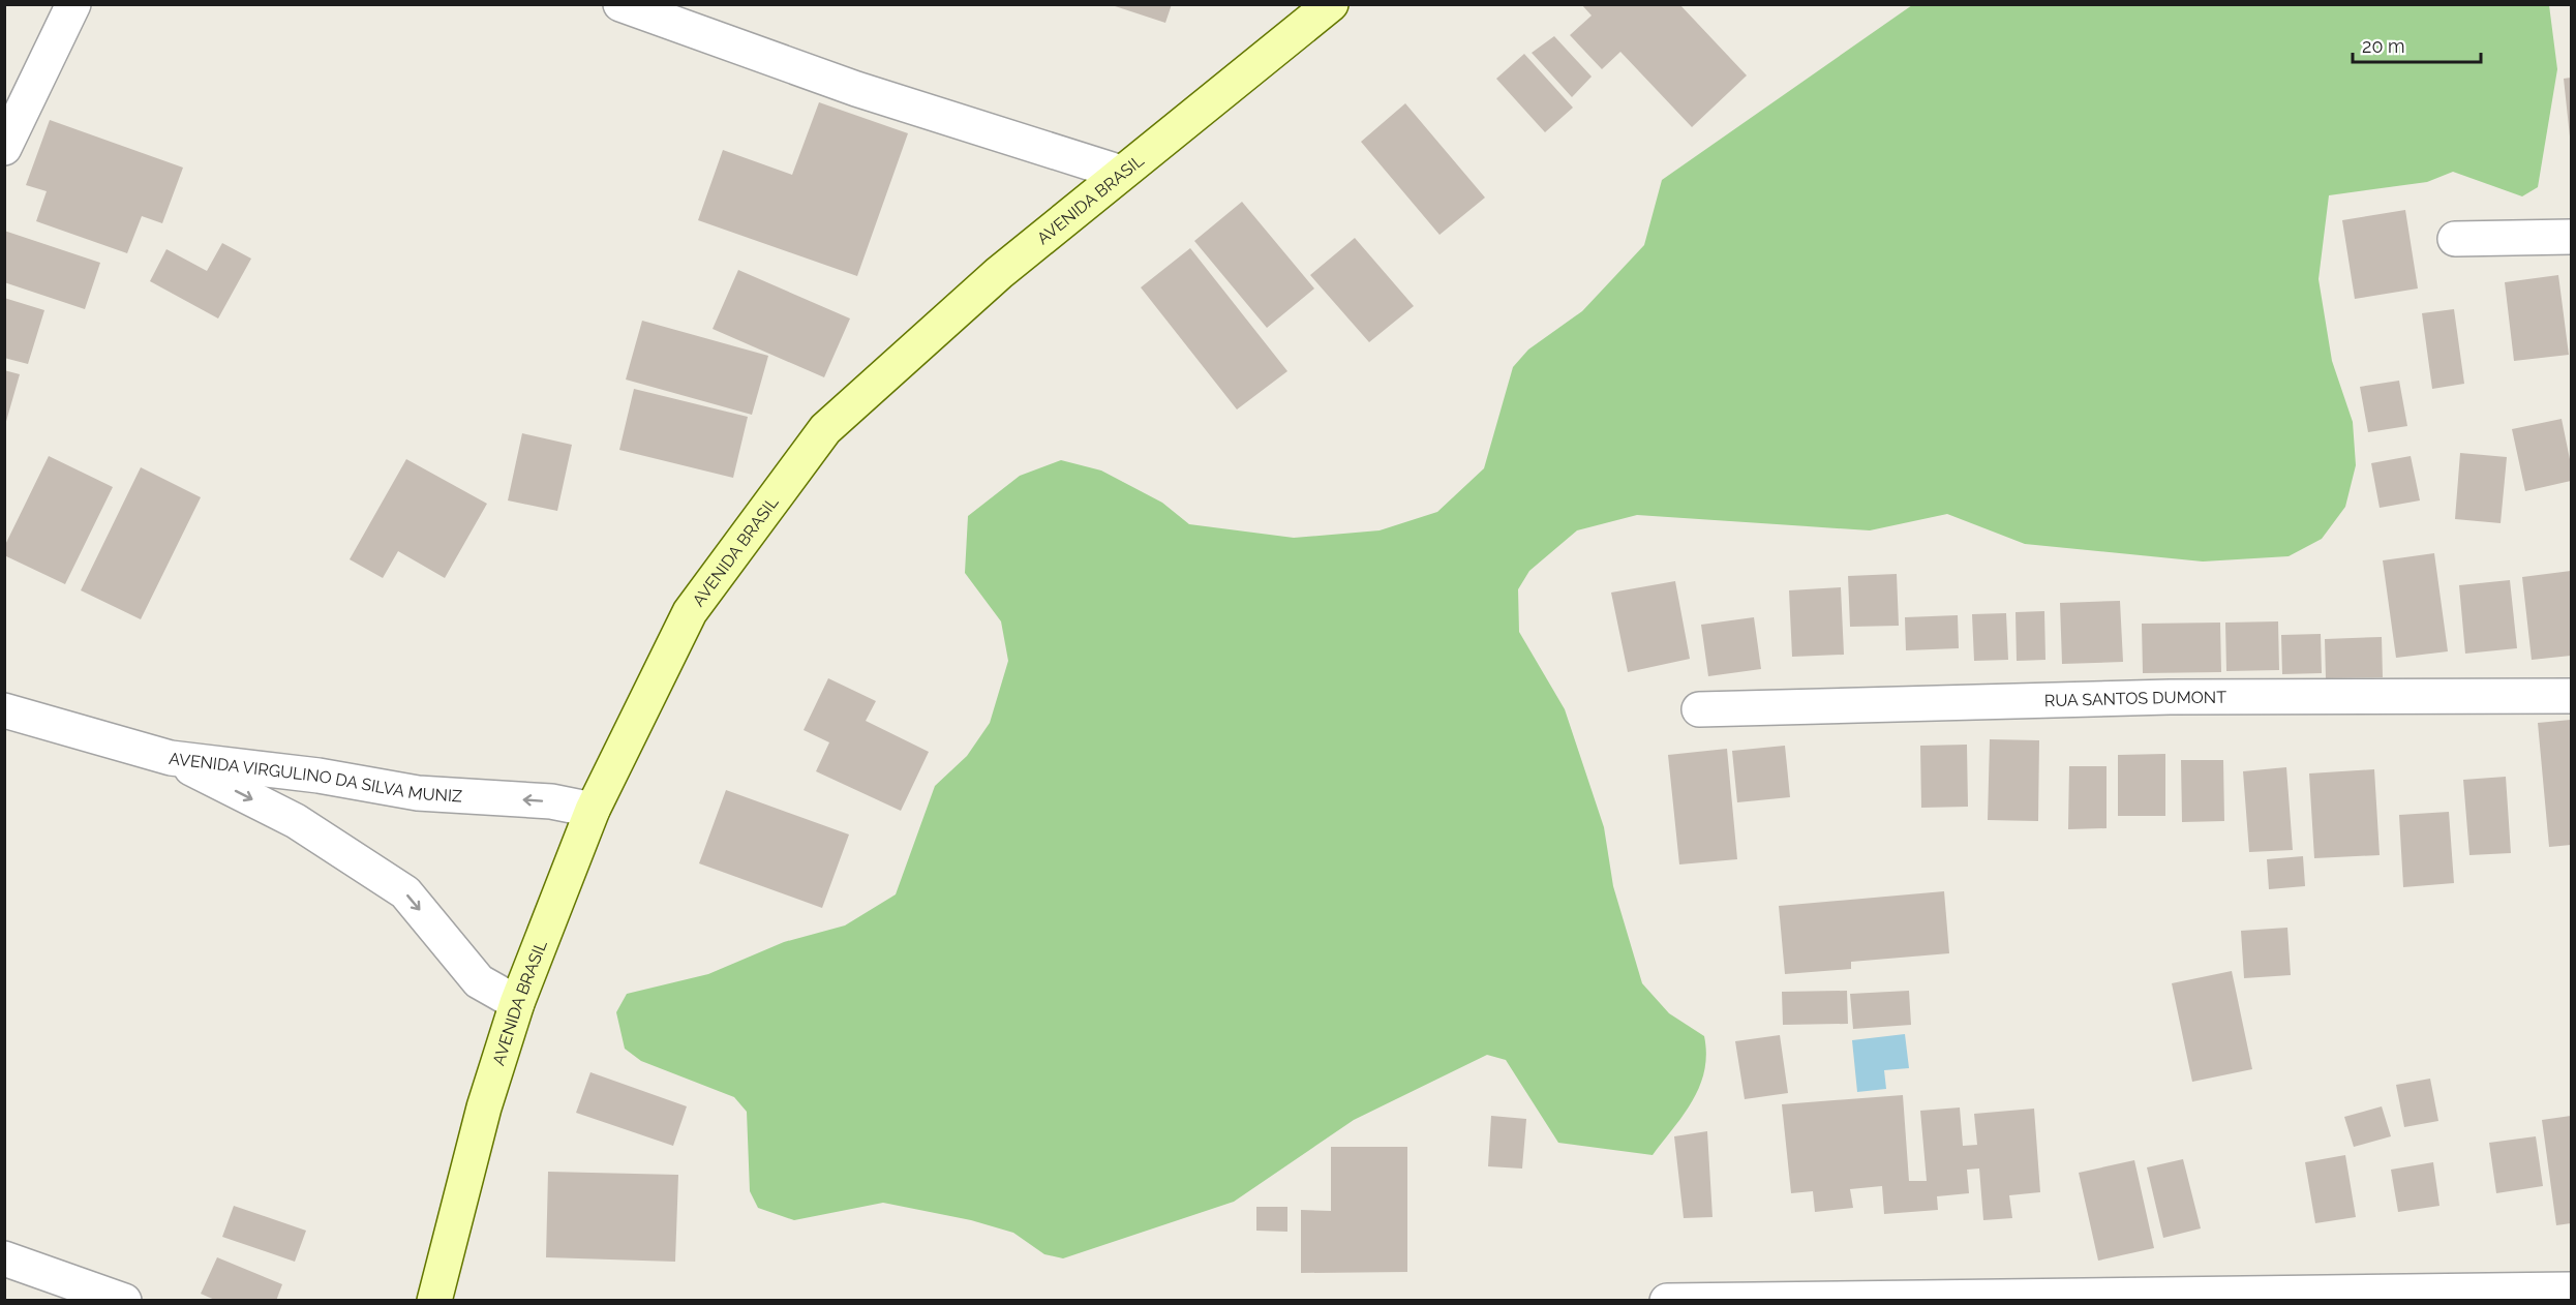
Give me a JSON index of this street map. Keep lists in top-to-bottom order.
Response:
{
  "streets": {
    "street": ["AVENIDA BRASIL", "RUA SANTOS DUMONT", "AVENIDA VIRGULINO DA SILVA MUNIZ"]
  },
  "crossings": [
    ["AVENIDA BRASIL", "AVENIDA VIRGULINO DA SILVA MUNIZ"]
  ],
  "scale_bar": "20 m"
}
